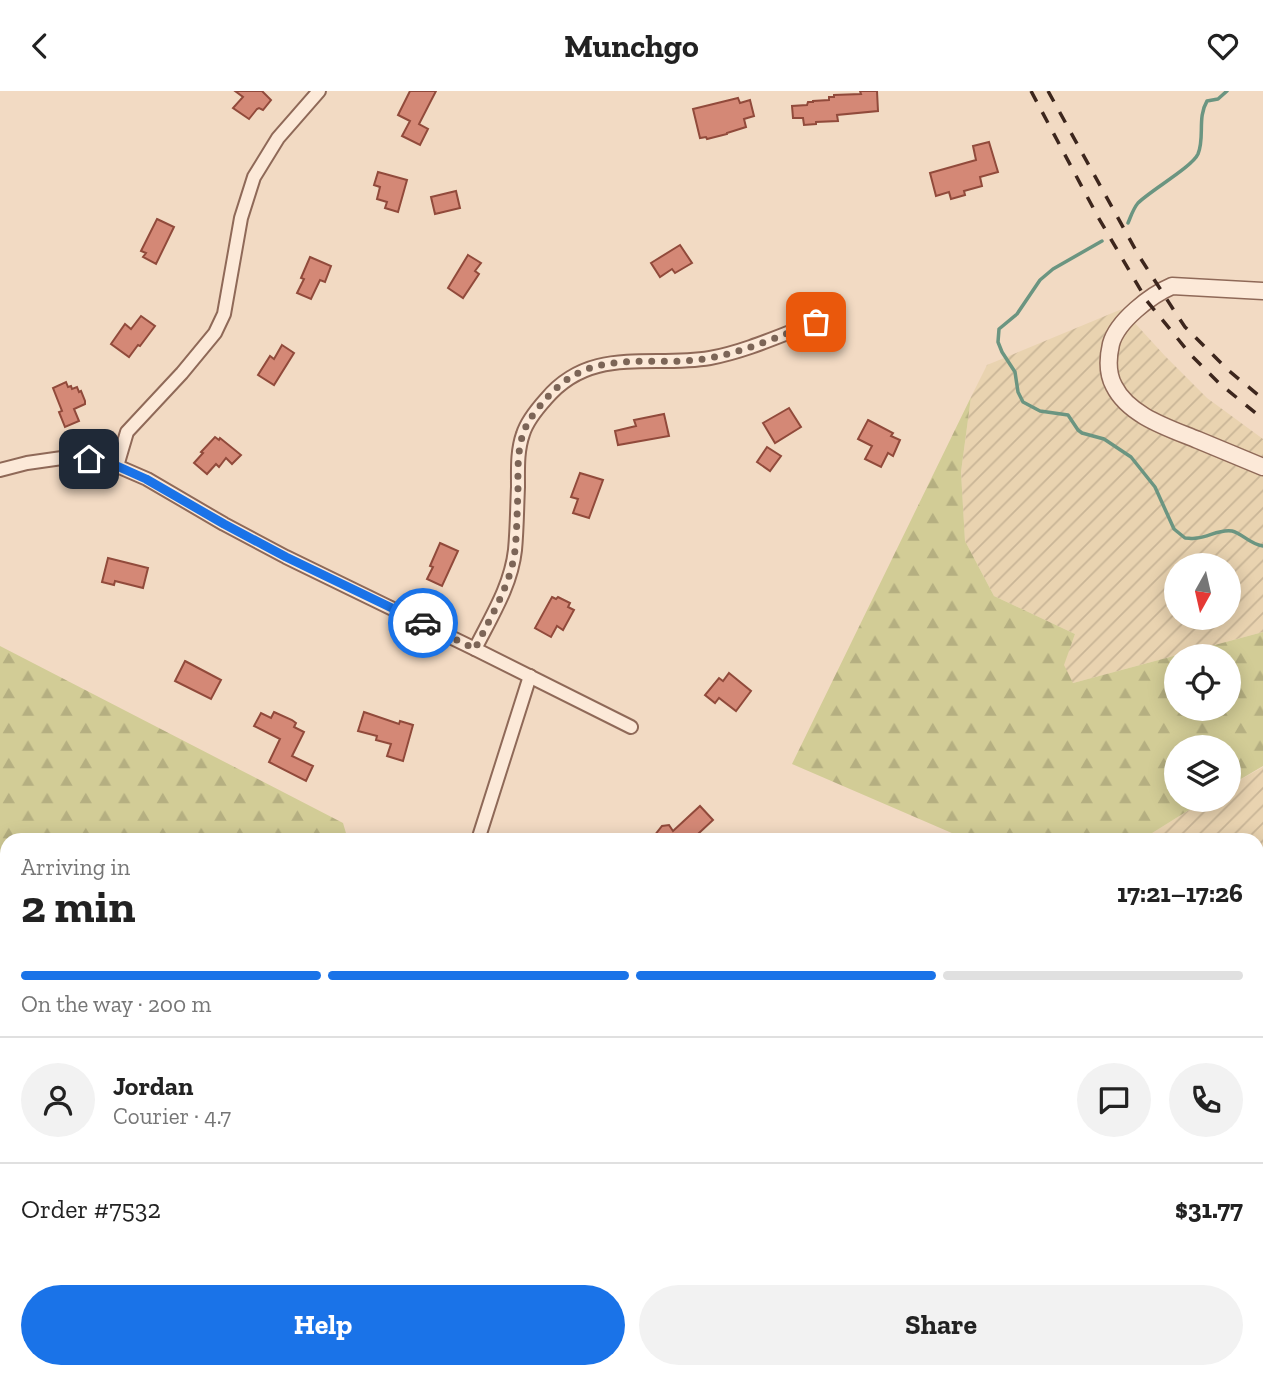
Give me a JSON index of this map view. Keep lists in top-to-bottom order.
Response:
{
  "north": "bottom",
  "page": {
    "header": "Munchgo",
    "heading": ["2 min", "Arriving in", "17:21–17:26"],
    "panel": [
      "Jordan",
      "Courier · 4.7",
      "Order #7532",
      "$31.77"
    ],
    "bar": "On the way · 200 m",
    "buttons": ["Help", "Share"]
  }
}
